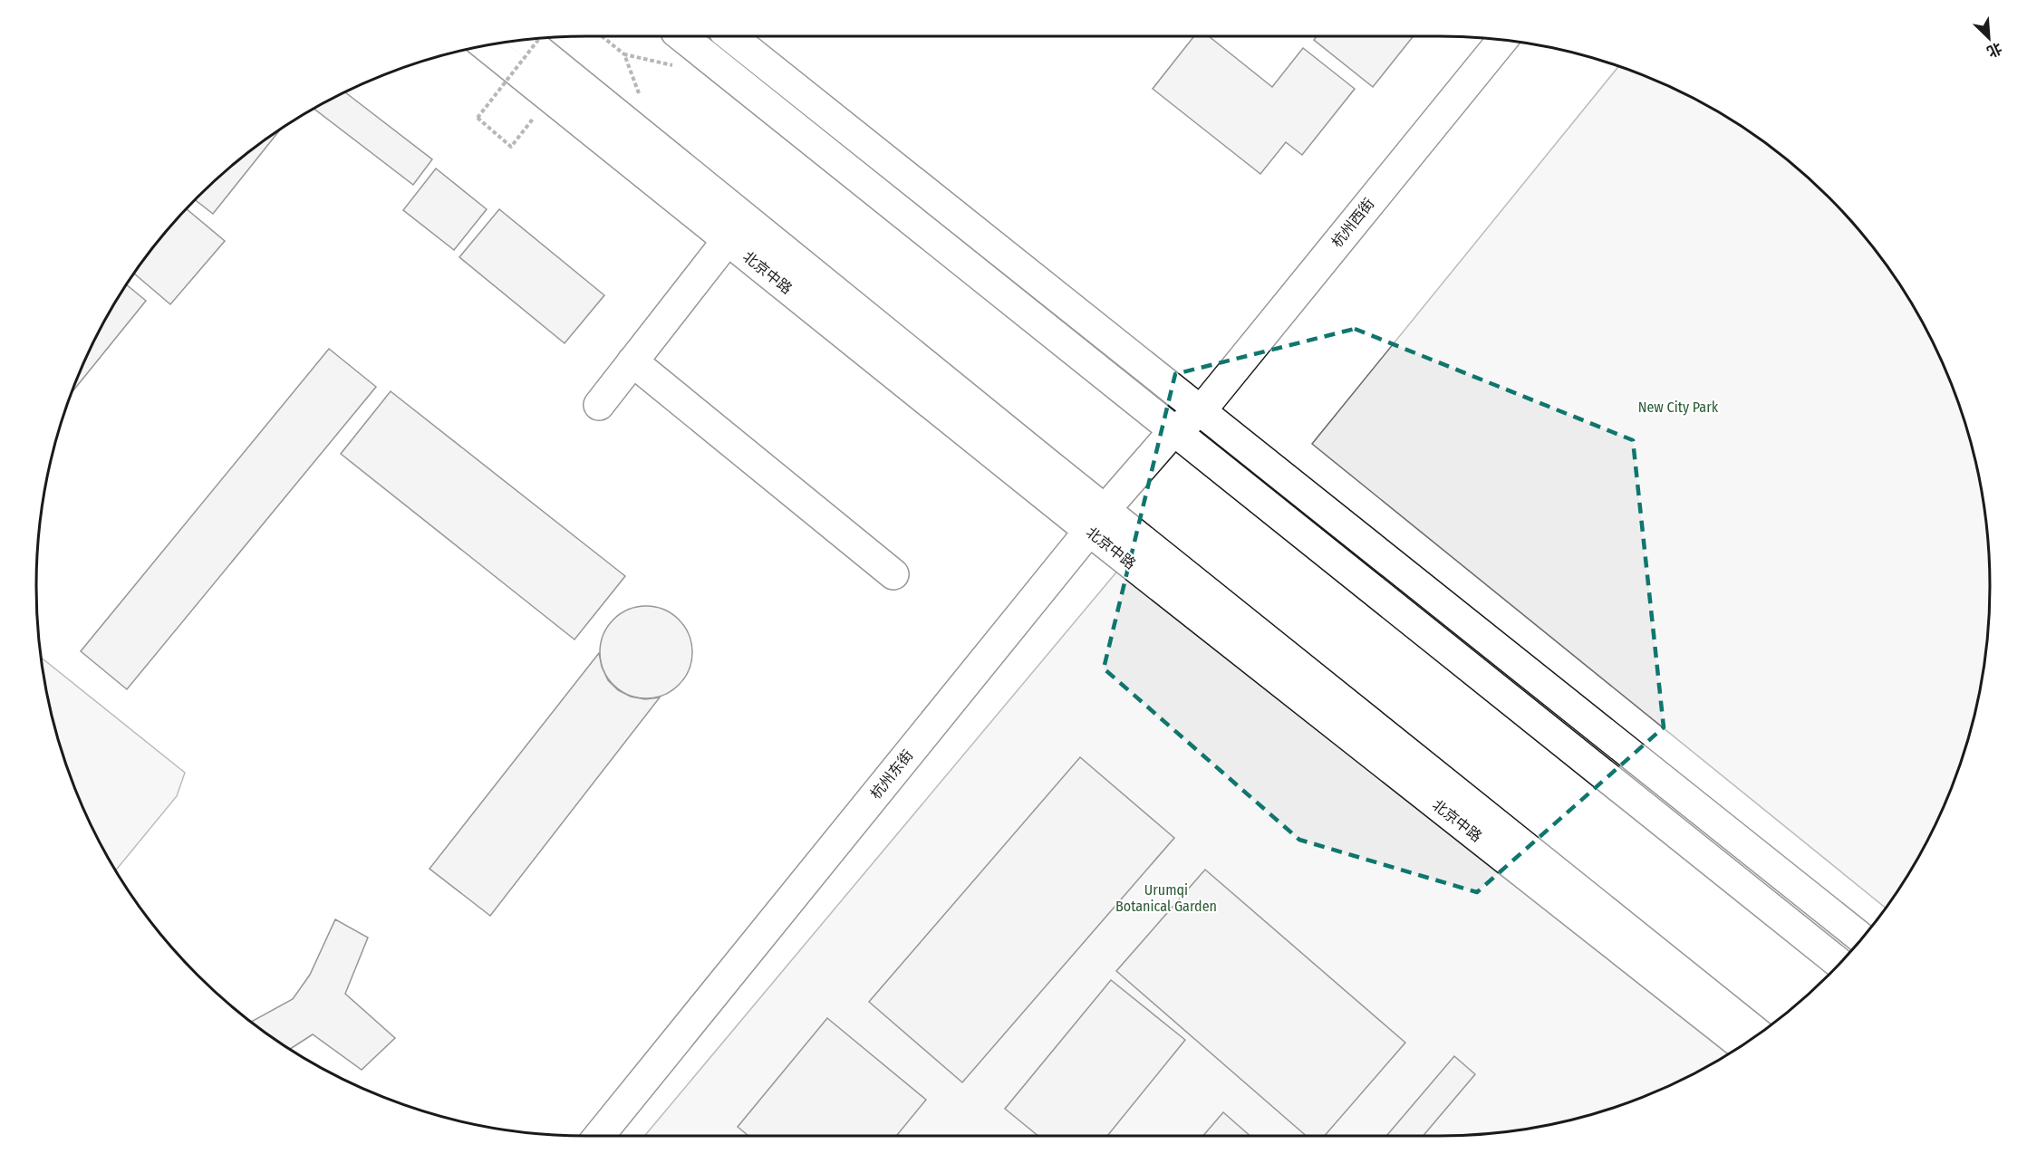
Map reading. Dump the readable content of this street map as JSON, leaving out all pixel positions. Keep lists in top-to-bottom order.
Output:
{
  "streets": {
    "main road": ["杭州西街", "北京中路", "杭州东街"]
  },
  "crossings": [
    ["杭州西街", "杭州东街"],
    ["北京中路", "杭州东街"]
  ],
  "parks": ["New City Park", "Urumqi Botanical Garden"],
  "north": "bottom right"
}
